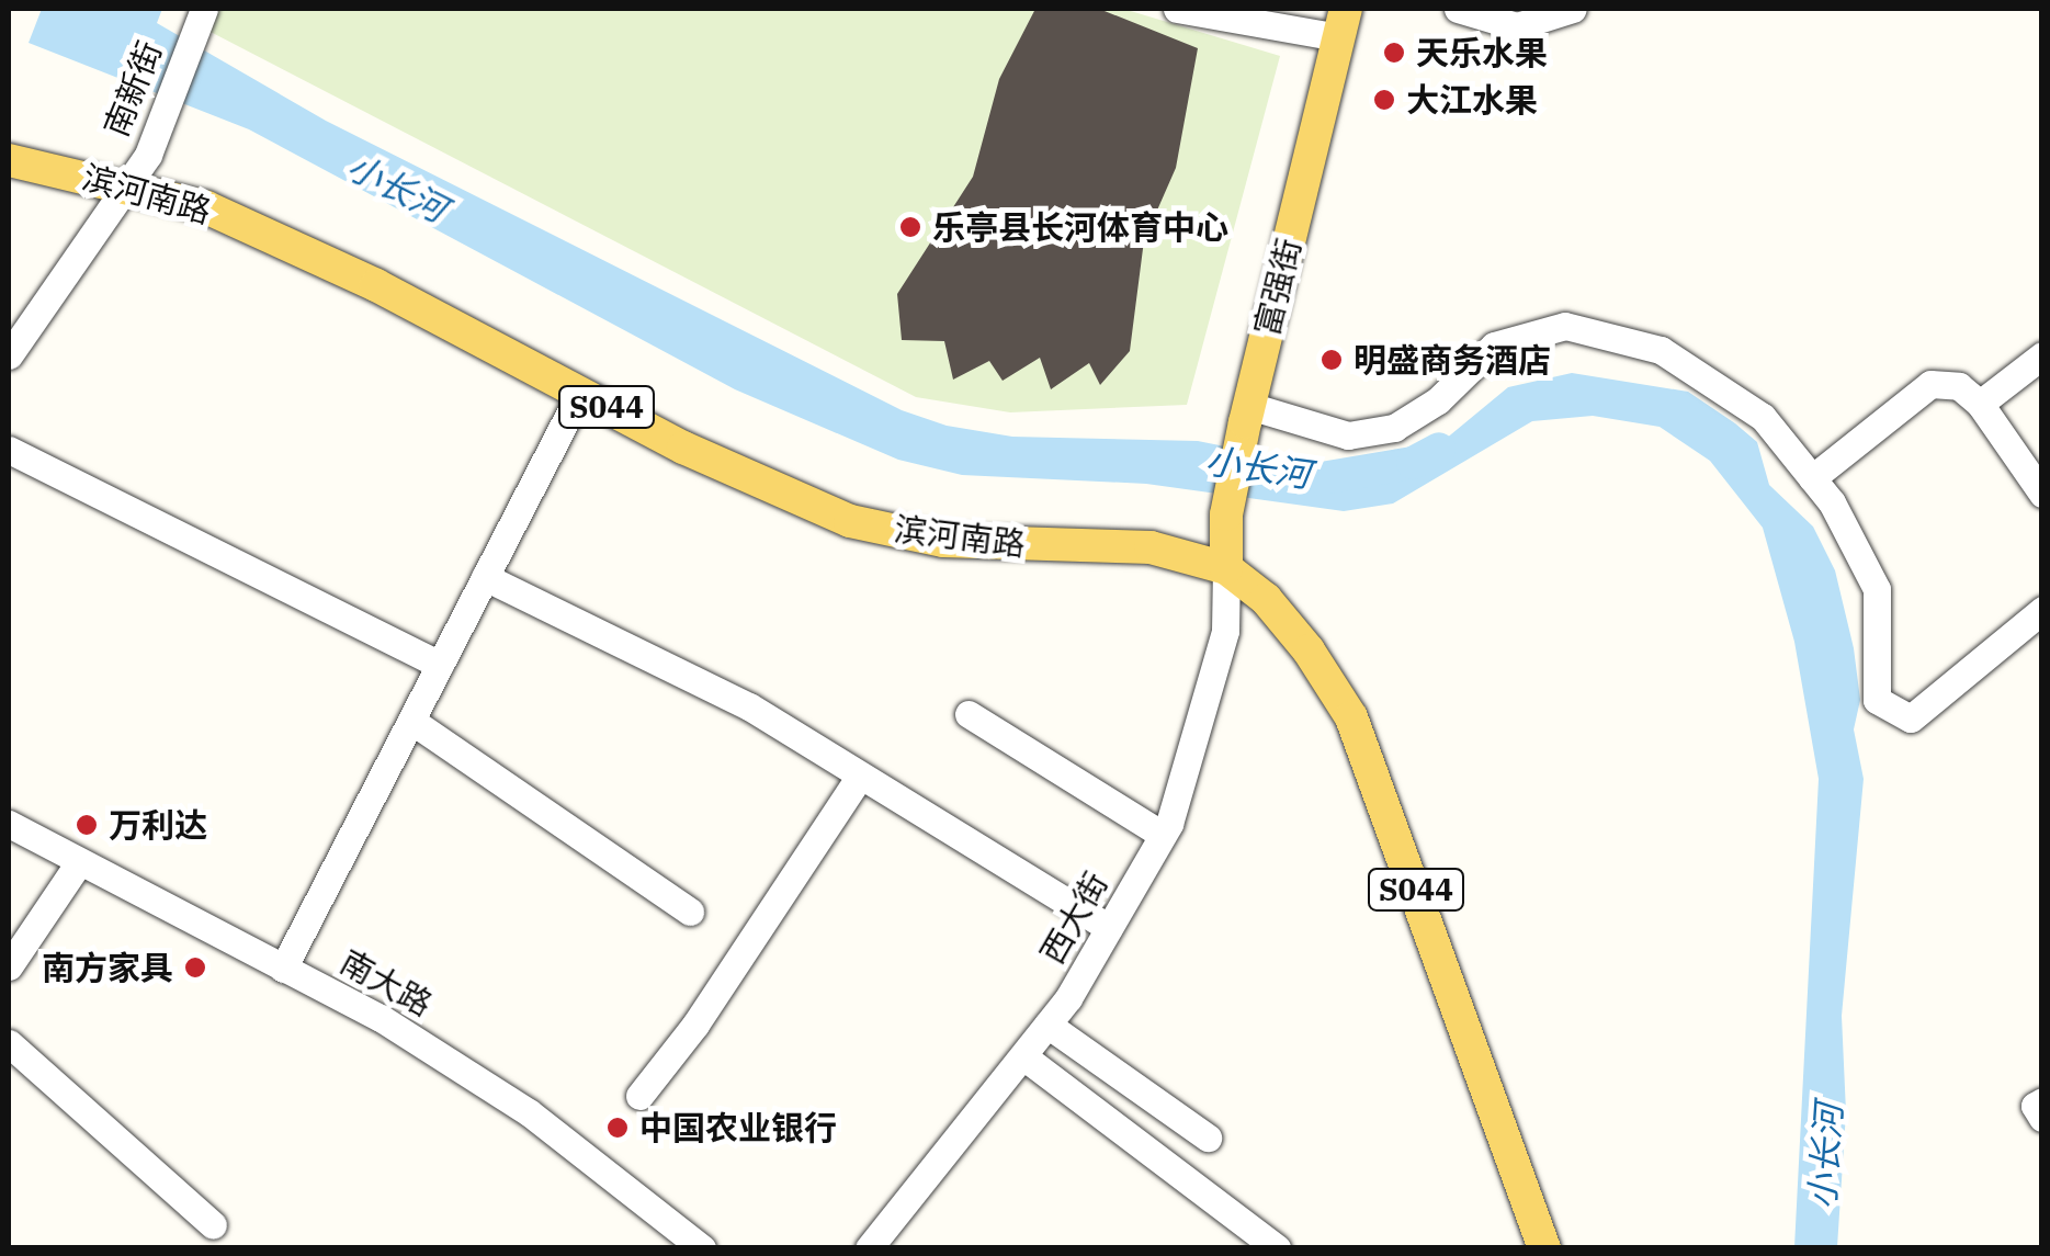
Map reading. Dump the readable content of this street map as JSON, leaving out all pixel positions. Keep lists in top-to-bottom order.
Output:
{
  "streets": {
    "main road": ["滨河南路", "富强街", "S044"],
    "street": ["南新街", "西大街", "南大路"]
  },
  "crossings": [
    ["南新街", "滨河南路"],
    ["滨河南路", "富强街"],
    ["滨河南路", "西大街"],
    ["富强街", "西大街"]
  ],
  "water": ["小长河"],
  "places": [
    "天乐水果",
    "大江水果",
    "乐亭县长河体育中心",
    "明盛商务酒店",
    "万利达",
    "南方家具",
    "中国农业银行"
  ]
}
